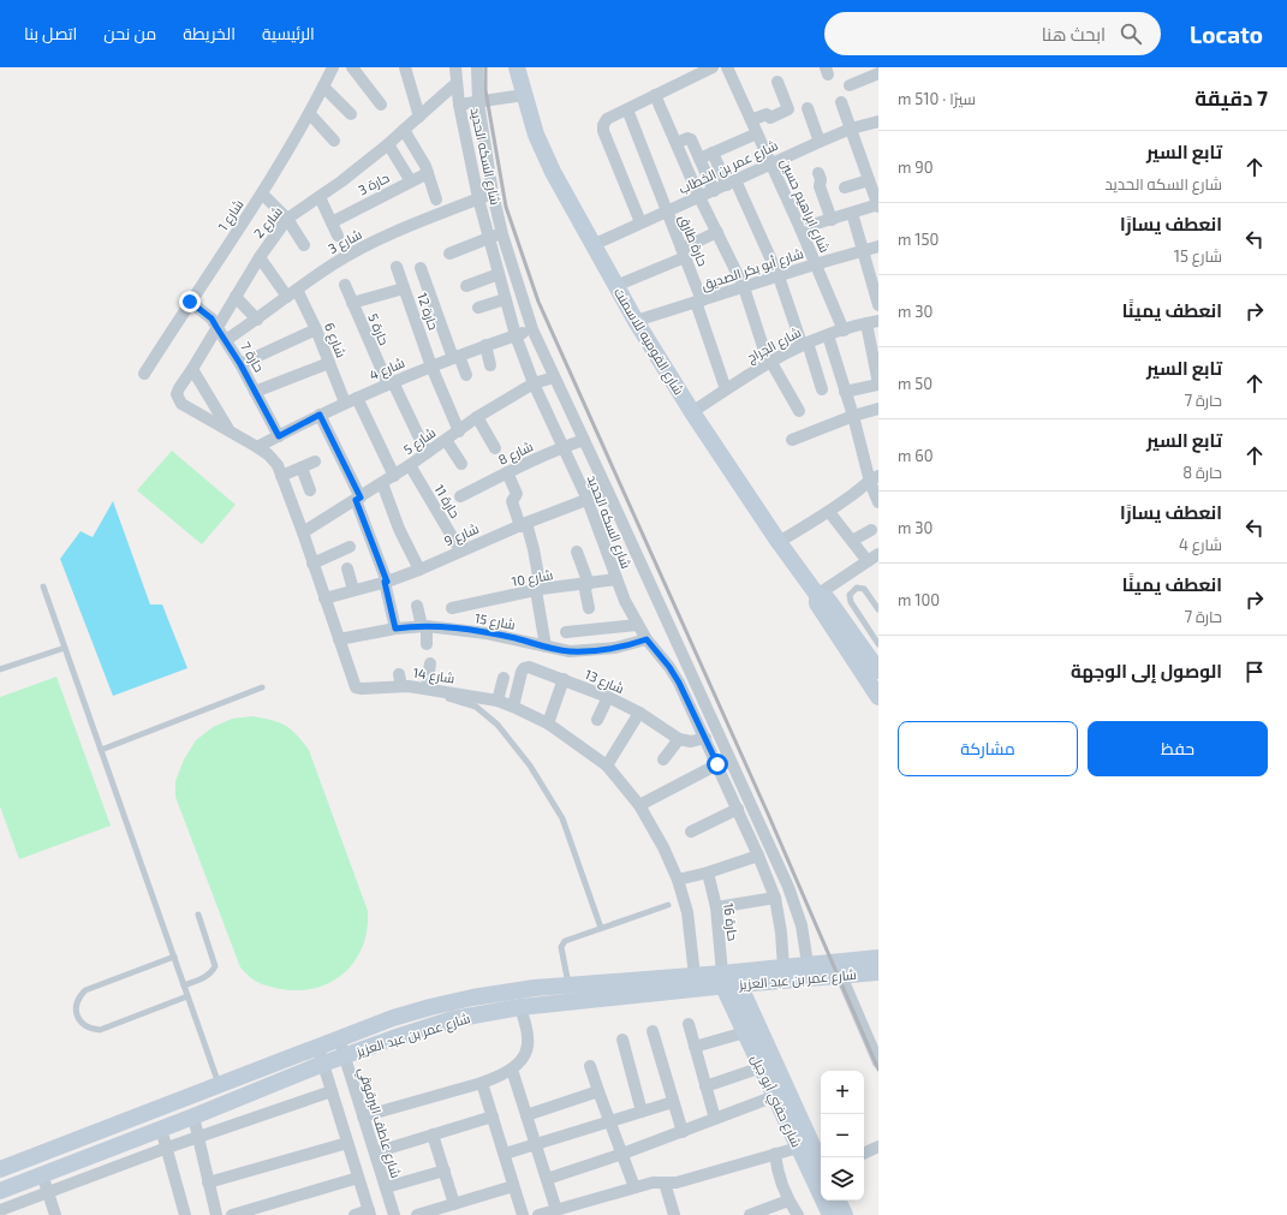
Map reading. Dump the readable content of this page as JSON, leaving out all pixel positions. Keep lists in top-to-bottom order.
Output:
{
  "streets": {
    "main road": ["شارع القوميه للاسمنت", "شارع عمر بن عبد العزيز", "شارع حفني أبو جبل"],
    "street": [
      "شارع السكه الحديد",
      "شارع عمر بن الخطاب",
      "حارة 3",
      "شارع ابراهيم حسين",
      "شارع 1",
      "شارع 2",
      "حارة طارق",
      "شارع 3",
      "شارع أبو بكر الصديق",
      "حارة 12",
      "حارة 5",
      "شارع 6",
      "شارع الجراج",
      "حارة 7",
      "شارع 4",
      "شارع 5",
      "شارع 8",
      "حارة 11",
      "شارع 9",
      "شارع 10",
      "شارع 15",
      "شارع 14",
      "شارع 13",
      "حارة 16",
      "شارع عاطف البرقوقي"
    ]
  },
  "crossings": [
    ["شارع السكه الحديد", "شارع 2"],
    ["شارع السكه الحديد", "شارع 3"],
    ["شارع السكه الحديد", "شارع 4"],
    ["شارع السكه الحديد", "شارع 5"],
    ["شارع السكه الحديد", "شارع 8"],
    ["شارع السكه الحديد", "شارع 9"],
    ["شارع السكه الحديد", "شارع 10"],
    ["شارع السكه الحديد", "شارع 15"],
    ["شارع السكه الحديد", "شارع عمر بن عبد العزيز"],
    ["شارع عمر بن الخطاب", "شارع ابراهيم حسين"],
    ["شارع عمر بن الخطاب", "حارة طارق"],
    ["شارع عمر بن الخطاب", "شارع القوميه للاسمنت"],
    ["شارع ابراهيم حسين", "شارع أبو بكر الصديق"],
    ["شارع ابراهيم حسين", "شارع الجراج"],
    ["شارع 1", "حارة 7"],
    ["شارع 2", "شارع 6"],
    ["شارع 2", "حارة 7"],
    ["شارع 2", "شارع 14"],
    ["حارة طارق", "شارع أبو بكر الصديق"],
    ["حارة طارق", "شارع الجراج"],
    ["شارع 3", "شارع 6"],
    ["شارع 3", "حارة 7"],
    ["شارع أبو بكر الصديق", "شارع القوميه للاسمنت"],
    ["حارة 12", "شارع 4"],
    ["حارة 12", "شارع 5"],
    ["حارة 5", "شارع 4"],
    ["شارع 6", "شارع 4"],
    ["شارع القوميه للاسمنت", "شارع الجراج"],
    ["حارة 7", "شارع 4"],
    ["شارع 4", "شارع 14"],
    ["شارع 5", "حارة 11"],
    ["شارع 5", "شارع 14"],
    ["حارة 11", "شارع 9"],
    ["شارع 9", "شارع 14"],
    ["شارع 15", "شارع 14"],
    ["شارع 14", "شارع 13"],
    ["شارع 14", "شارع عمر بن عبد العزيز"],
    ["حارة 16", "شارع عمر بن عبد العزيز"],
    ["حارة 16", "شارع حفني أبو جبل"],
    ["شارع عمر بن عبد العزيز", "شارع حفني أبو جبل"],
    ["شارع عمر بن عبد العزيز", "شارع عاطف البرقوقي"]
  ],
  "page": {
    "header": "Locato",
    "search": "ابحث هنا",
    "nav": [
      "الرئيسية",
      "الخريطة",
      "من نحن",
      "اتصل بنا"
    ],
    "heading": ["7 دقيقة", "سيرًا · 510 m"],
    "list": [
      ["تابع السير", "شارع السكه الحديد", "90 m"],
      ["انعطف يسارًا", "شارع 15", "150 m"],
      ["انعطف يمينًا", "30 m"],
      ["تابع السير", "حارة 7", "50 m"],
      ["تابع السير", "حارة 8", "60 m"],
      ["انعطف يسارًا", "شارع 4", "30 m"],
      ["انعطف يمينًا", "حارة 7", "100 m"],
      "الوصول إلى الوجهة"
    ],
    "buttons": ["حفظ", "مشاركة"],
    "map_buttons": ["+", "−"]
  }
}
